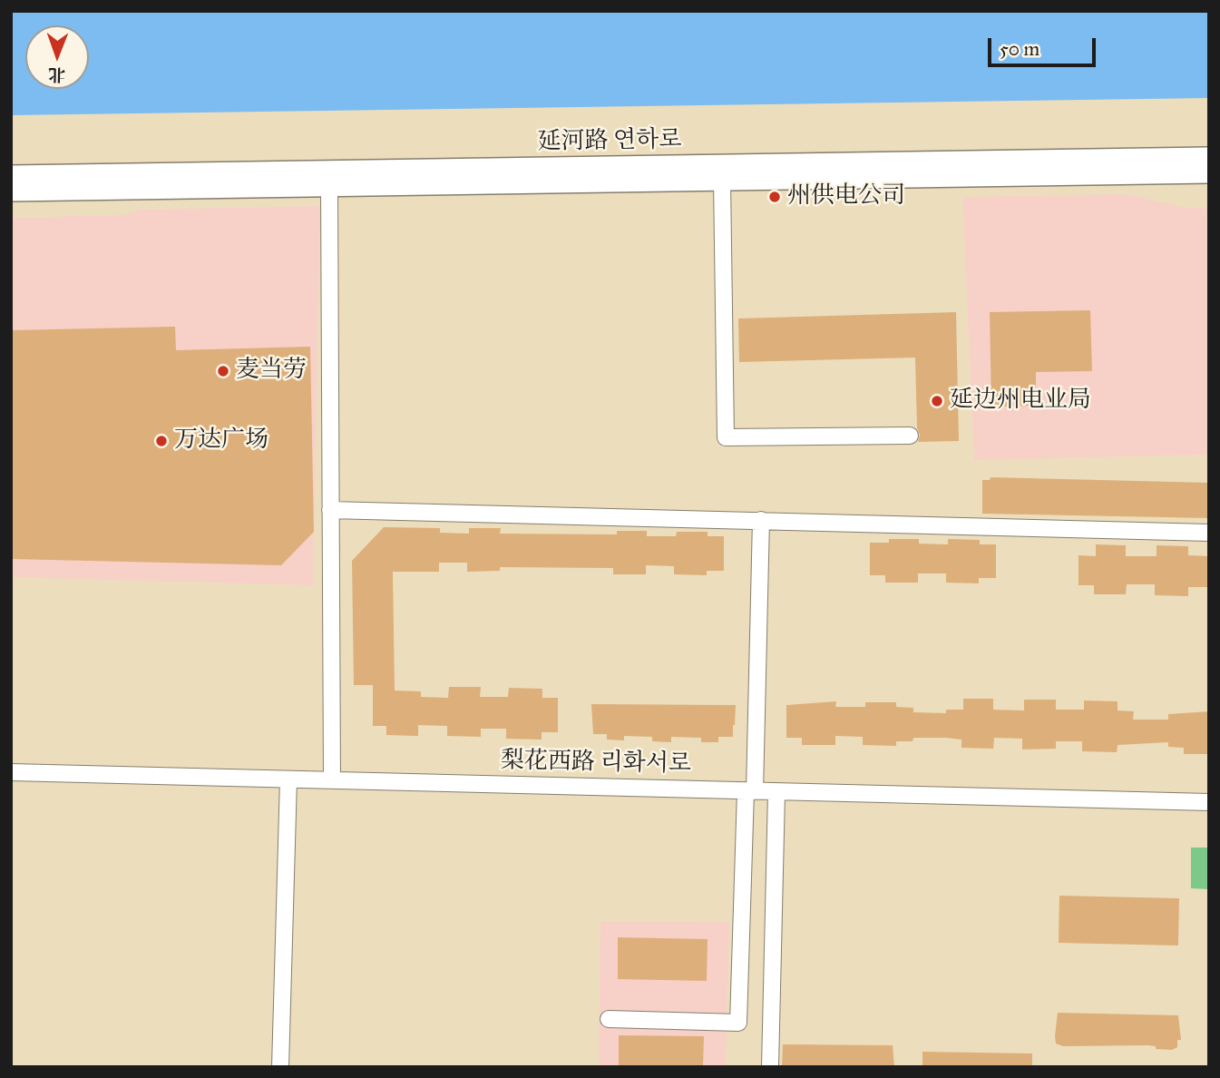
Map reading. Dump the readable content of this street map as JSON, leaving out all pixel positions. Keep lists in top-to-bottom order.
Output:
{
  "streets": {
    "main road": ["延河路 연하로"],
    "street": ["梨花西路 리화서로"]
  },
  "places": [
    "州供电公司",
    "麦当劳",
    "延边州电业局",
    "万达广场"
  ],
  "scale_bar": "50 m",
  "north": "bottom"
}
